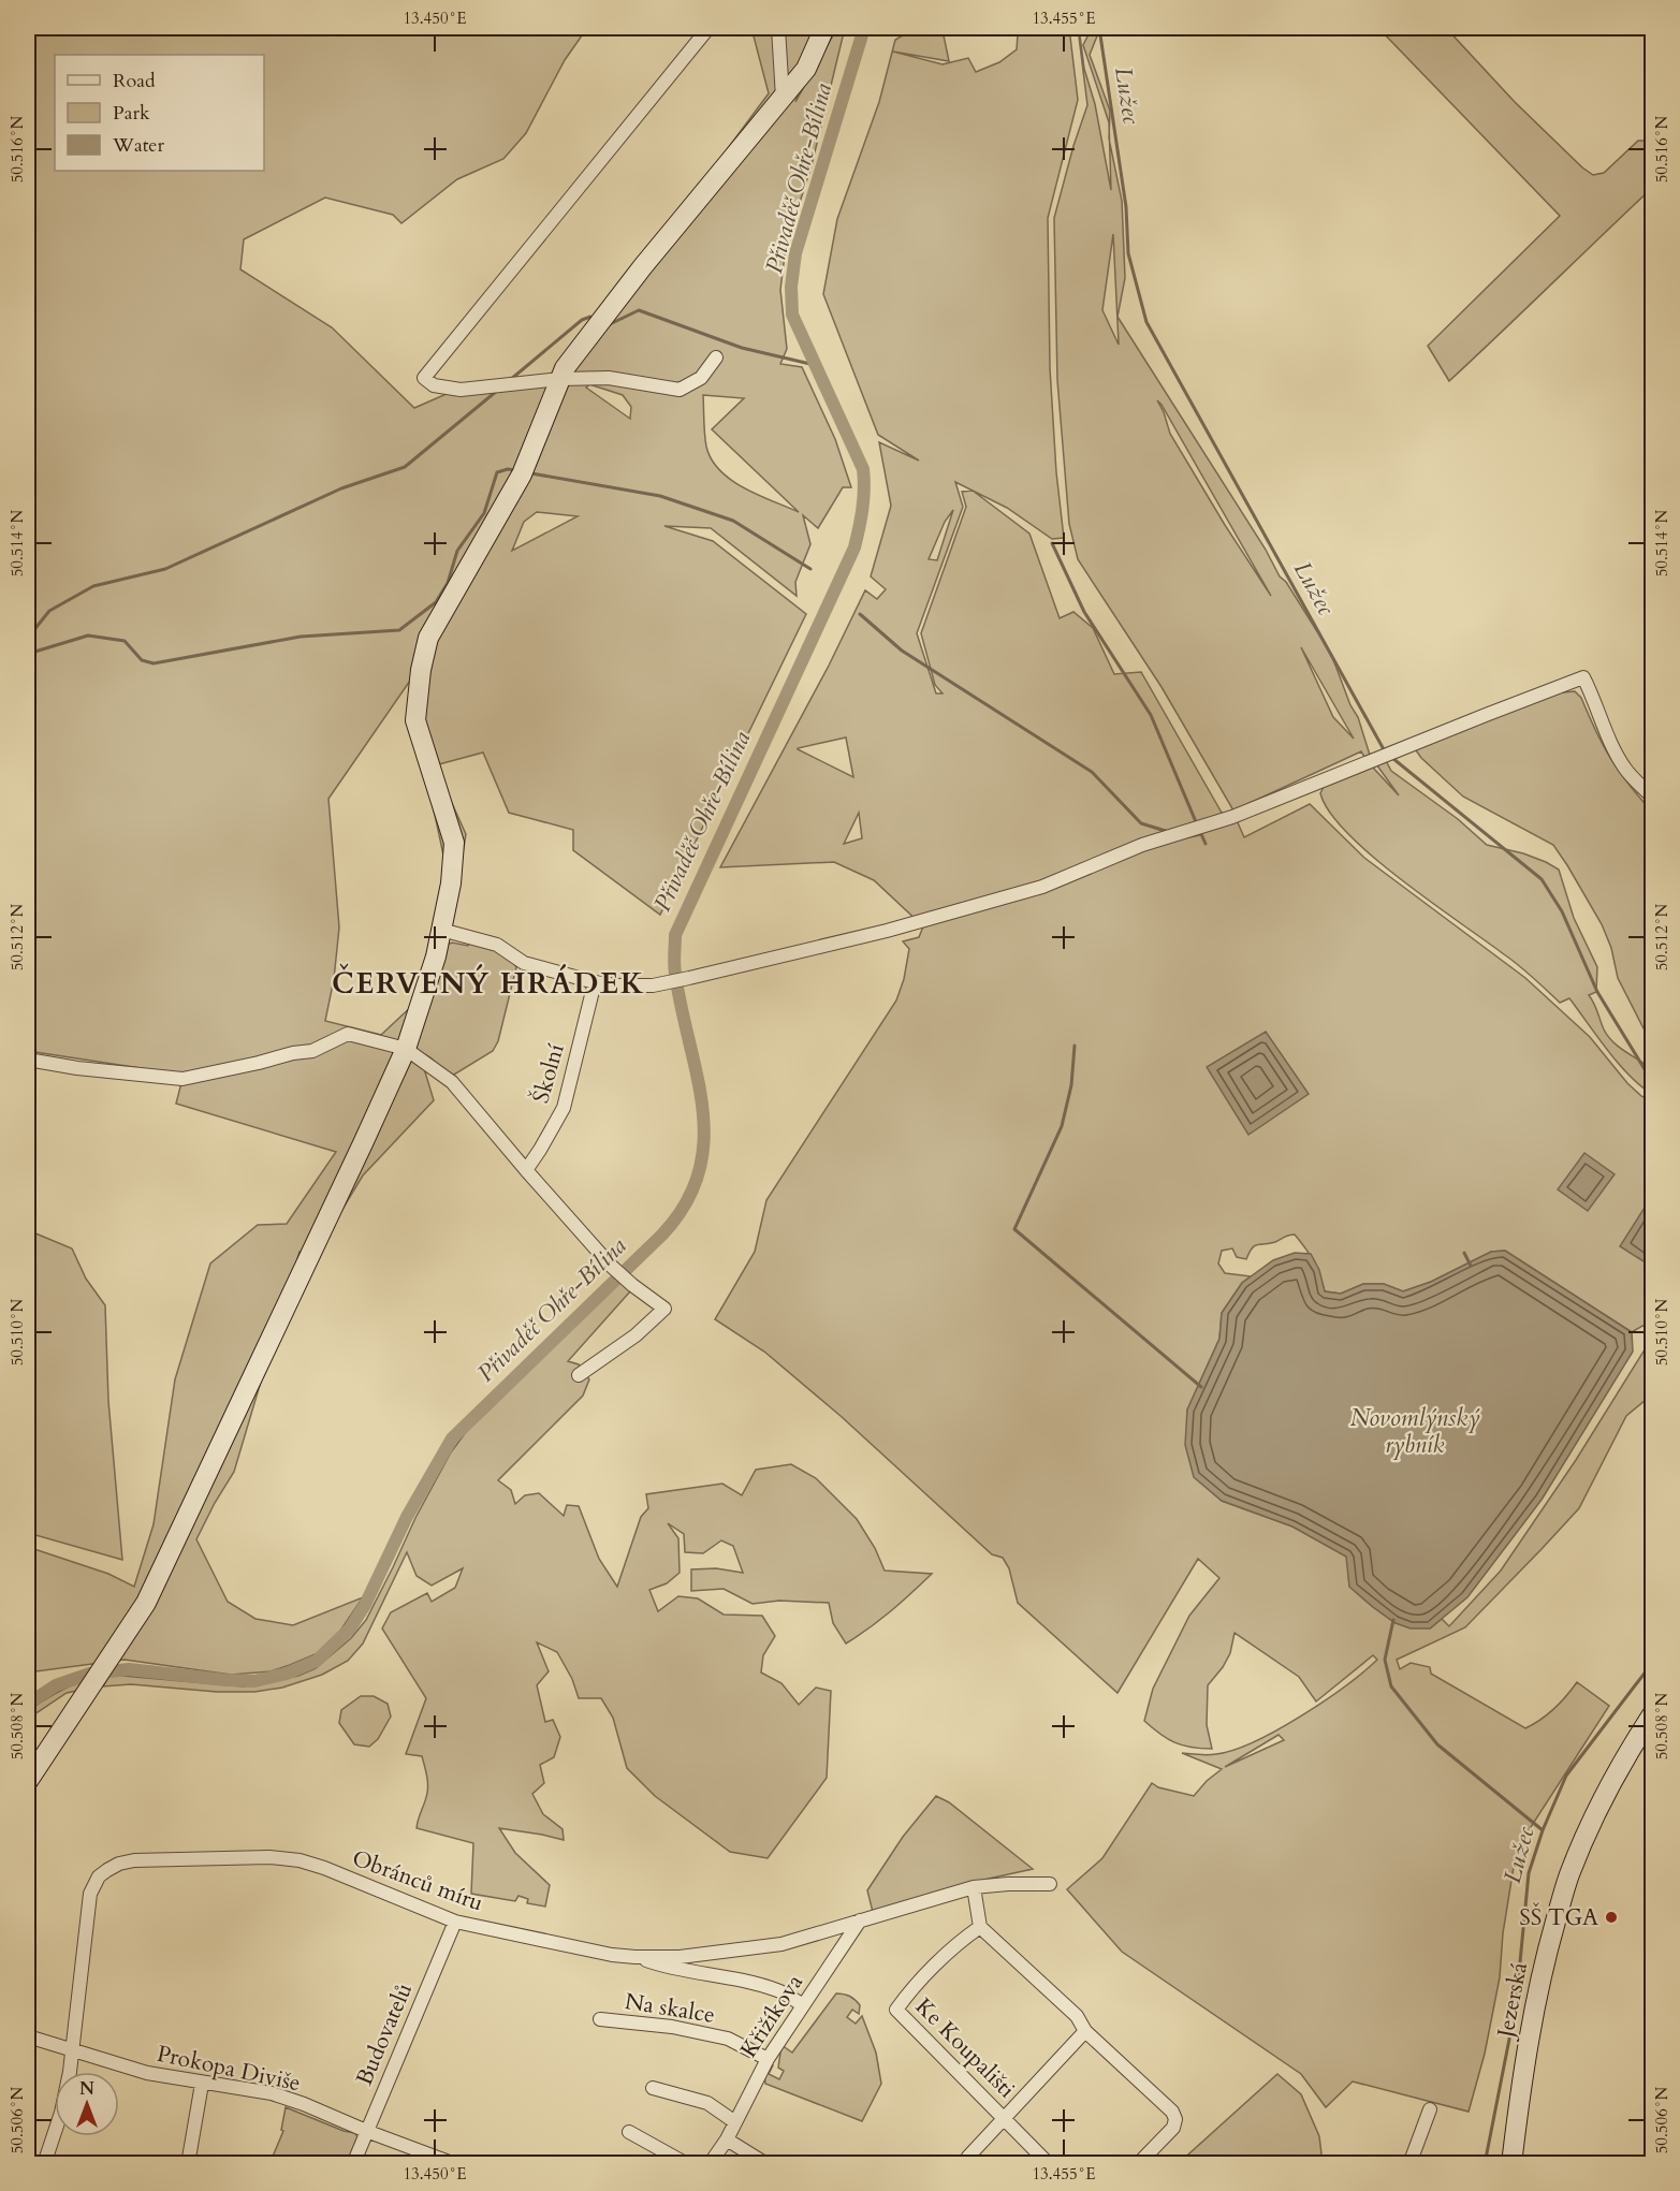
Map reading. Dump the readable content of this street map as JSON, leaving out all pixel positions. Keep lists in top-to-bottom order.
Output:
{
  "streets": {
    "street": [
      "Školní",
      "Obránců míru",
      "Jezerská",
      "Na skalce",
      "Křižíkova",
      "Budovatelů",
      "Ke Koupališti",
      "Prokopa Diviše"
    ]
  },
  "crossings": [
    ["Obránců míru", "Křižíkova"],
    ["Obránců míru", "Budovatelů"],
    ["Obránců míru", "Prokopa Diviše"],
    ["Na skalce", "Křižíkova"],
    ["Budovatelů", "Prokopa Diviše"]
  ],
  "districts": ["ČERVENÝ HRÁDEK"],
  "water": ["Lužec", "Přivaděč Ohře-Bílina", "Novomlýnský rybník"],
  "places": ["SŠ TGA"],
  "legend": ["Road", "Park", "Water"],
  "north": "top",
  "coordinates": [
    "13.450°E",
    "13.455°E",
    "50.516°N",
    "50.514°N",
    "50.512°N",
    "50.510°N",
    "50.508°N",
    "50.506°N"
  ]
}
